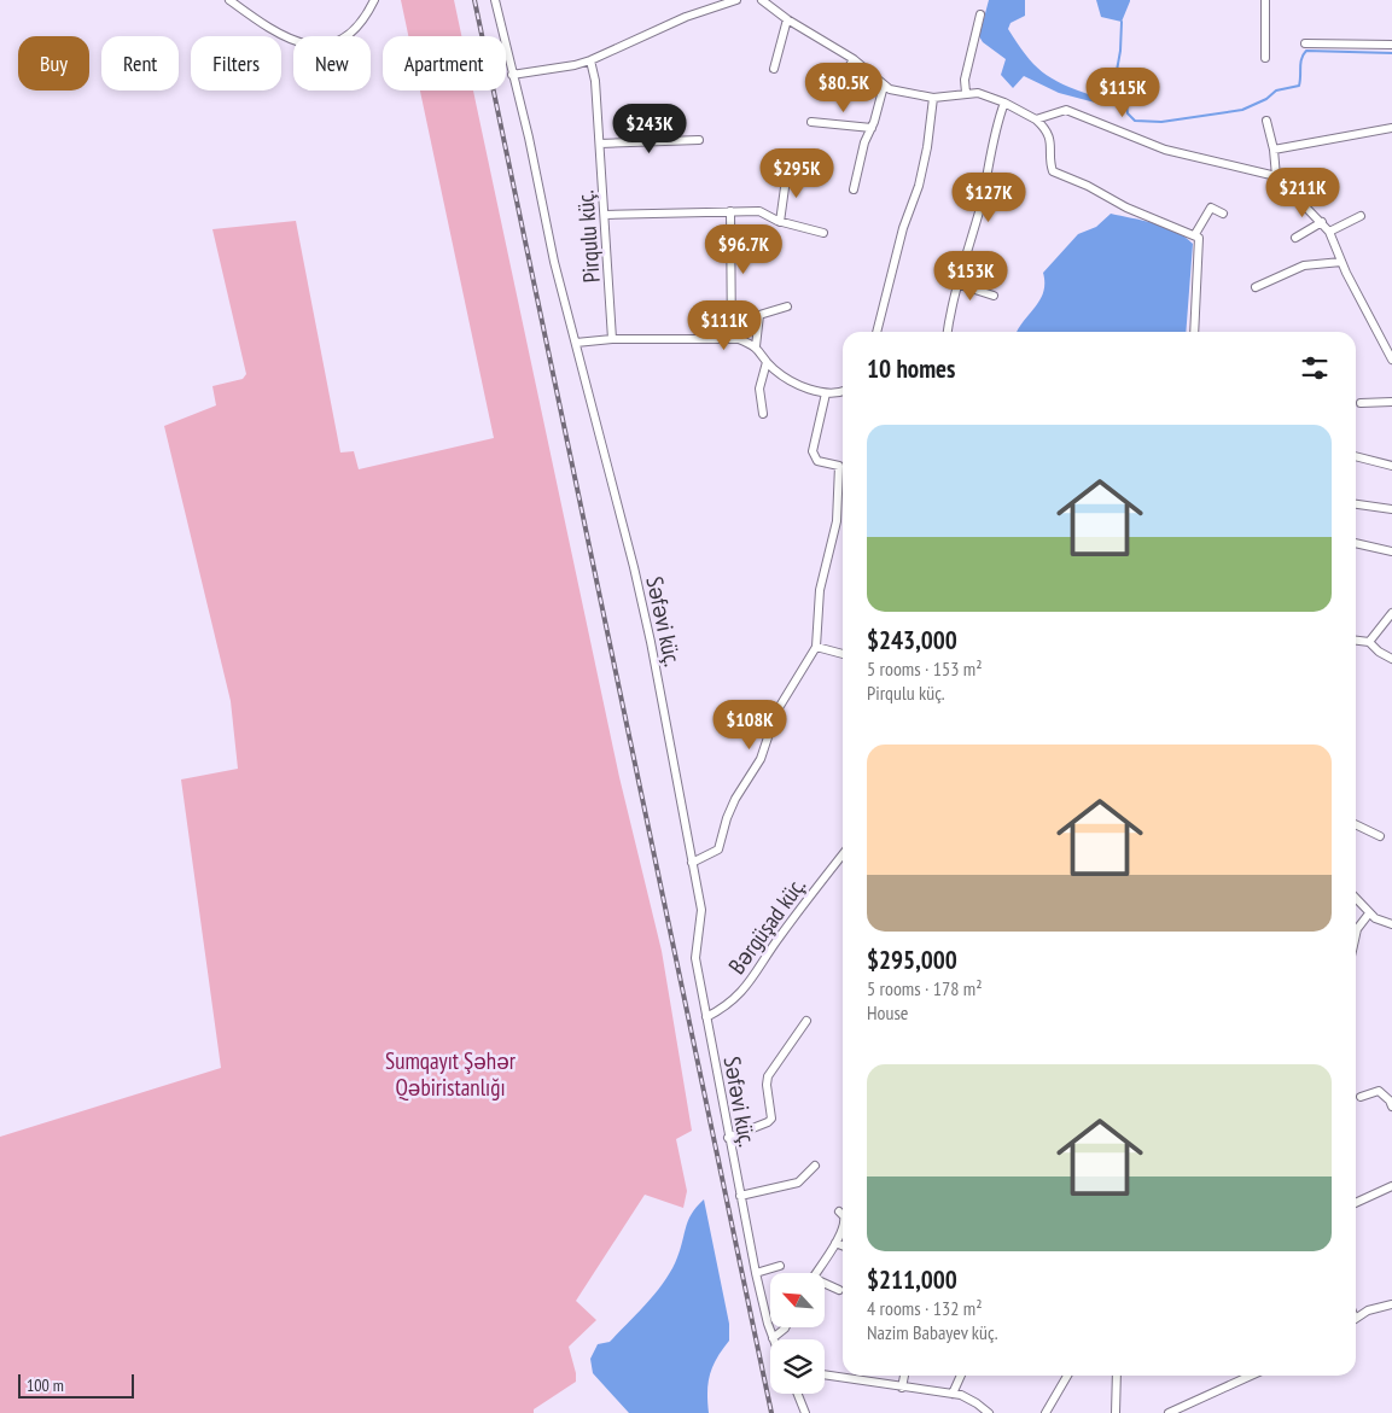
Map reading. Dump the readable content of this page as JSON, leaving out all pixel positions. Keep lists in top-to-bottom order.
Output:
{
  "streets": {
    "street": ["Pirqulu küç.", "Səfəvi küç.", "Bərgüşad küç."]
  },
  "crossings": [
    ["Səfəvi küç.", "Bərgüşad küç."]
  ],
  "parks": ["Sumqayıt Şəhər Qəbiristanlığı"],
  "scale_bar": "100 m",
  "north": "top left",
  "page": {
    "chip": [
      "Buy",
      "Rent",
      "Filters",
      "New",
      "Apartment"
    ],
    "price": [
      "$80.5K",
      "$115K",
      "$243K",
      "$295K",
      "$211K",
      "$127K",
      "$96.7K",
      "$153K",
      "$111K",
      "$108K"
    ],
    "heading": "10 homes",
    "list": [
      {
        "name": "$243,000",
        "note": "5 rooms · 153 m² · Pirqulu küç."
      },
      {
        "name": "$295,000",
        "note": "5 rooms · 178 m² · House"
      },
      {
        "name": "$211,000",
        "note": "4 rooms · 132 m² · Nazim Babayev küç."
      }
    ],
    "scale": "100 m"
  }
}
